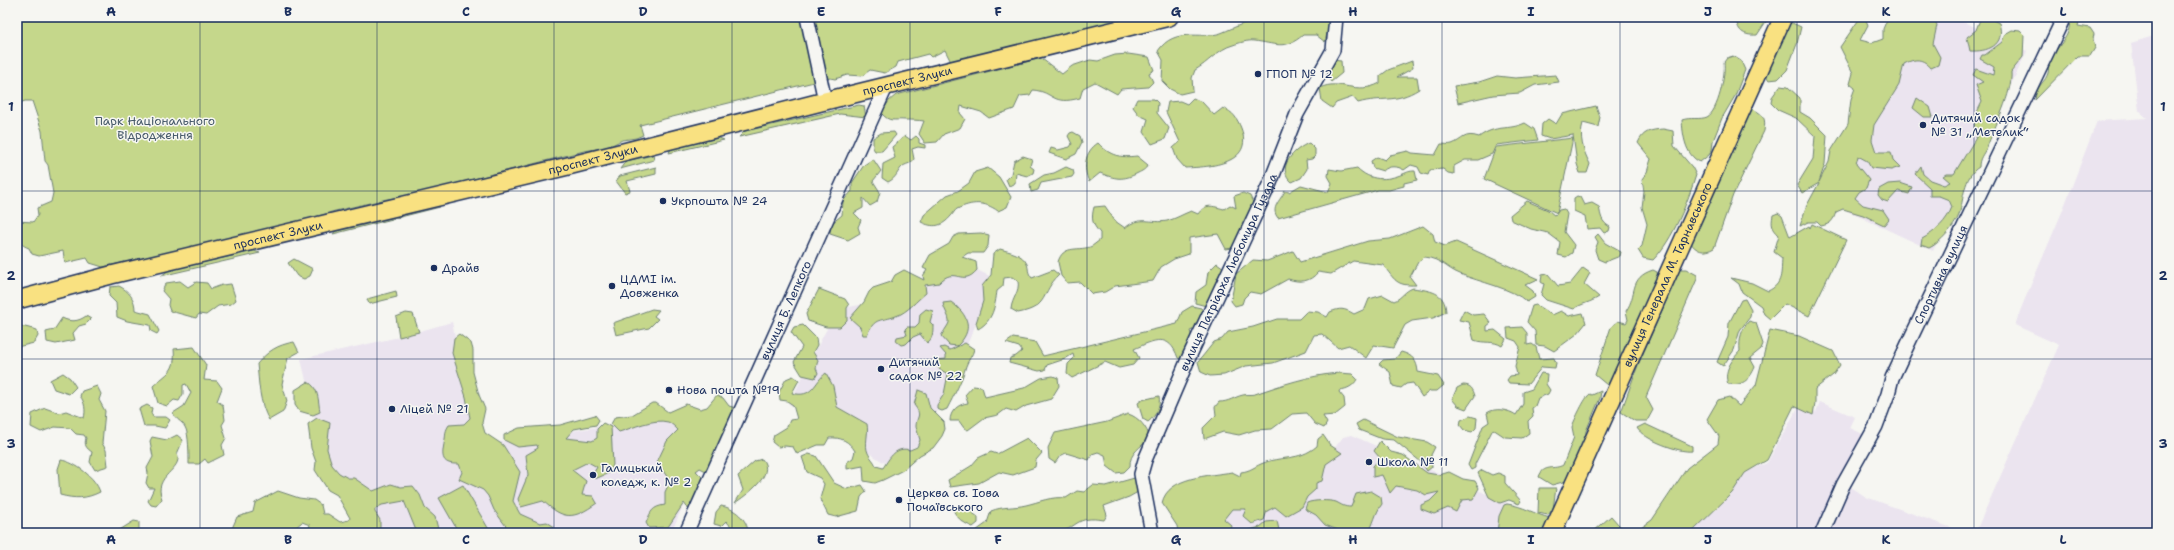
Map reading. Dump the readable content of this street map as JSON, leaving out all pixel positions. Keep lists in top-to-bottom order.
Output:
{
  "streets": {
    "main road": ["проспект Злуки", "вулиця Генерала М. Тарнавського"],
    "street": ["вулиця Патріарха Любомира Гузара", "Спортивна вулиця", "вулиця Б. Лепкого"]
  },
  "crossings": [
    ["проспект Злуки", "вулиця Б. Лепкого"]
  ],
  "parks": ["Парк Національного Відродження"],
  "places": [
    "ГПОП № 12",
    "Дитячий садок № 31 „Метелик“",
    "Укрпошта № 24",
    "Драйв",
    "ЦДМІ ім. Довженка",
    "Дитячий садок № 22",
    "Нова пошта №19",
    "Ліцей № 21",
    "Школа № 11",
    "Галицький коледж, к. № 2",
    "Церква св. Іова Почаївського"
  ],
  "grid": {
    "columns": [
      "A",
      "B",
      "C",
      "D",
      "E",
      "F",
      "G",
      "H",
      "I",
      "J",
      "K",
      "L"
    ],
    "rows": ["1", "2", "3"]
  }
}
